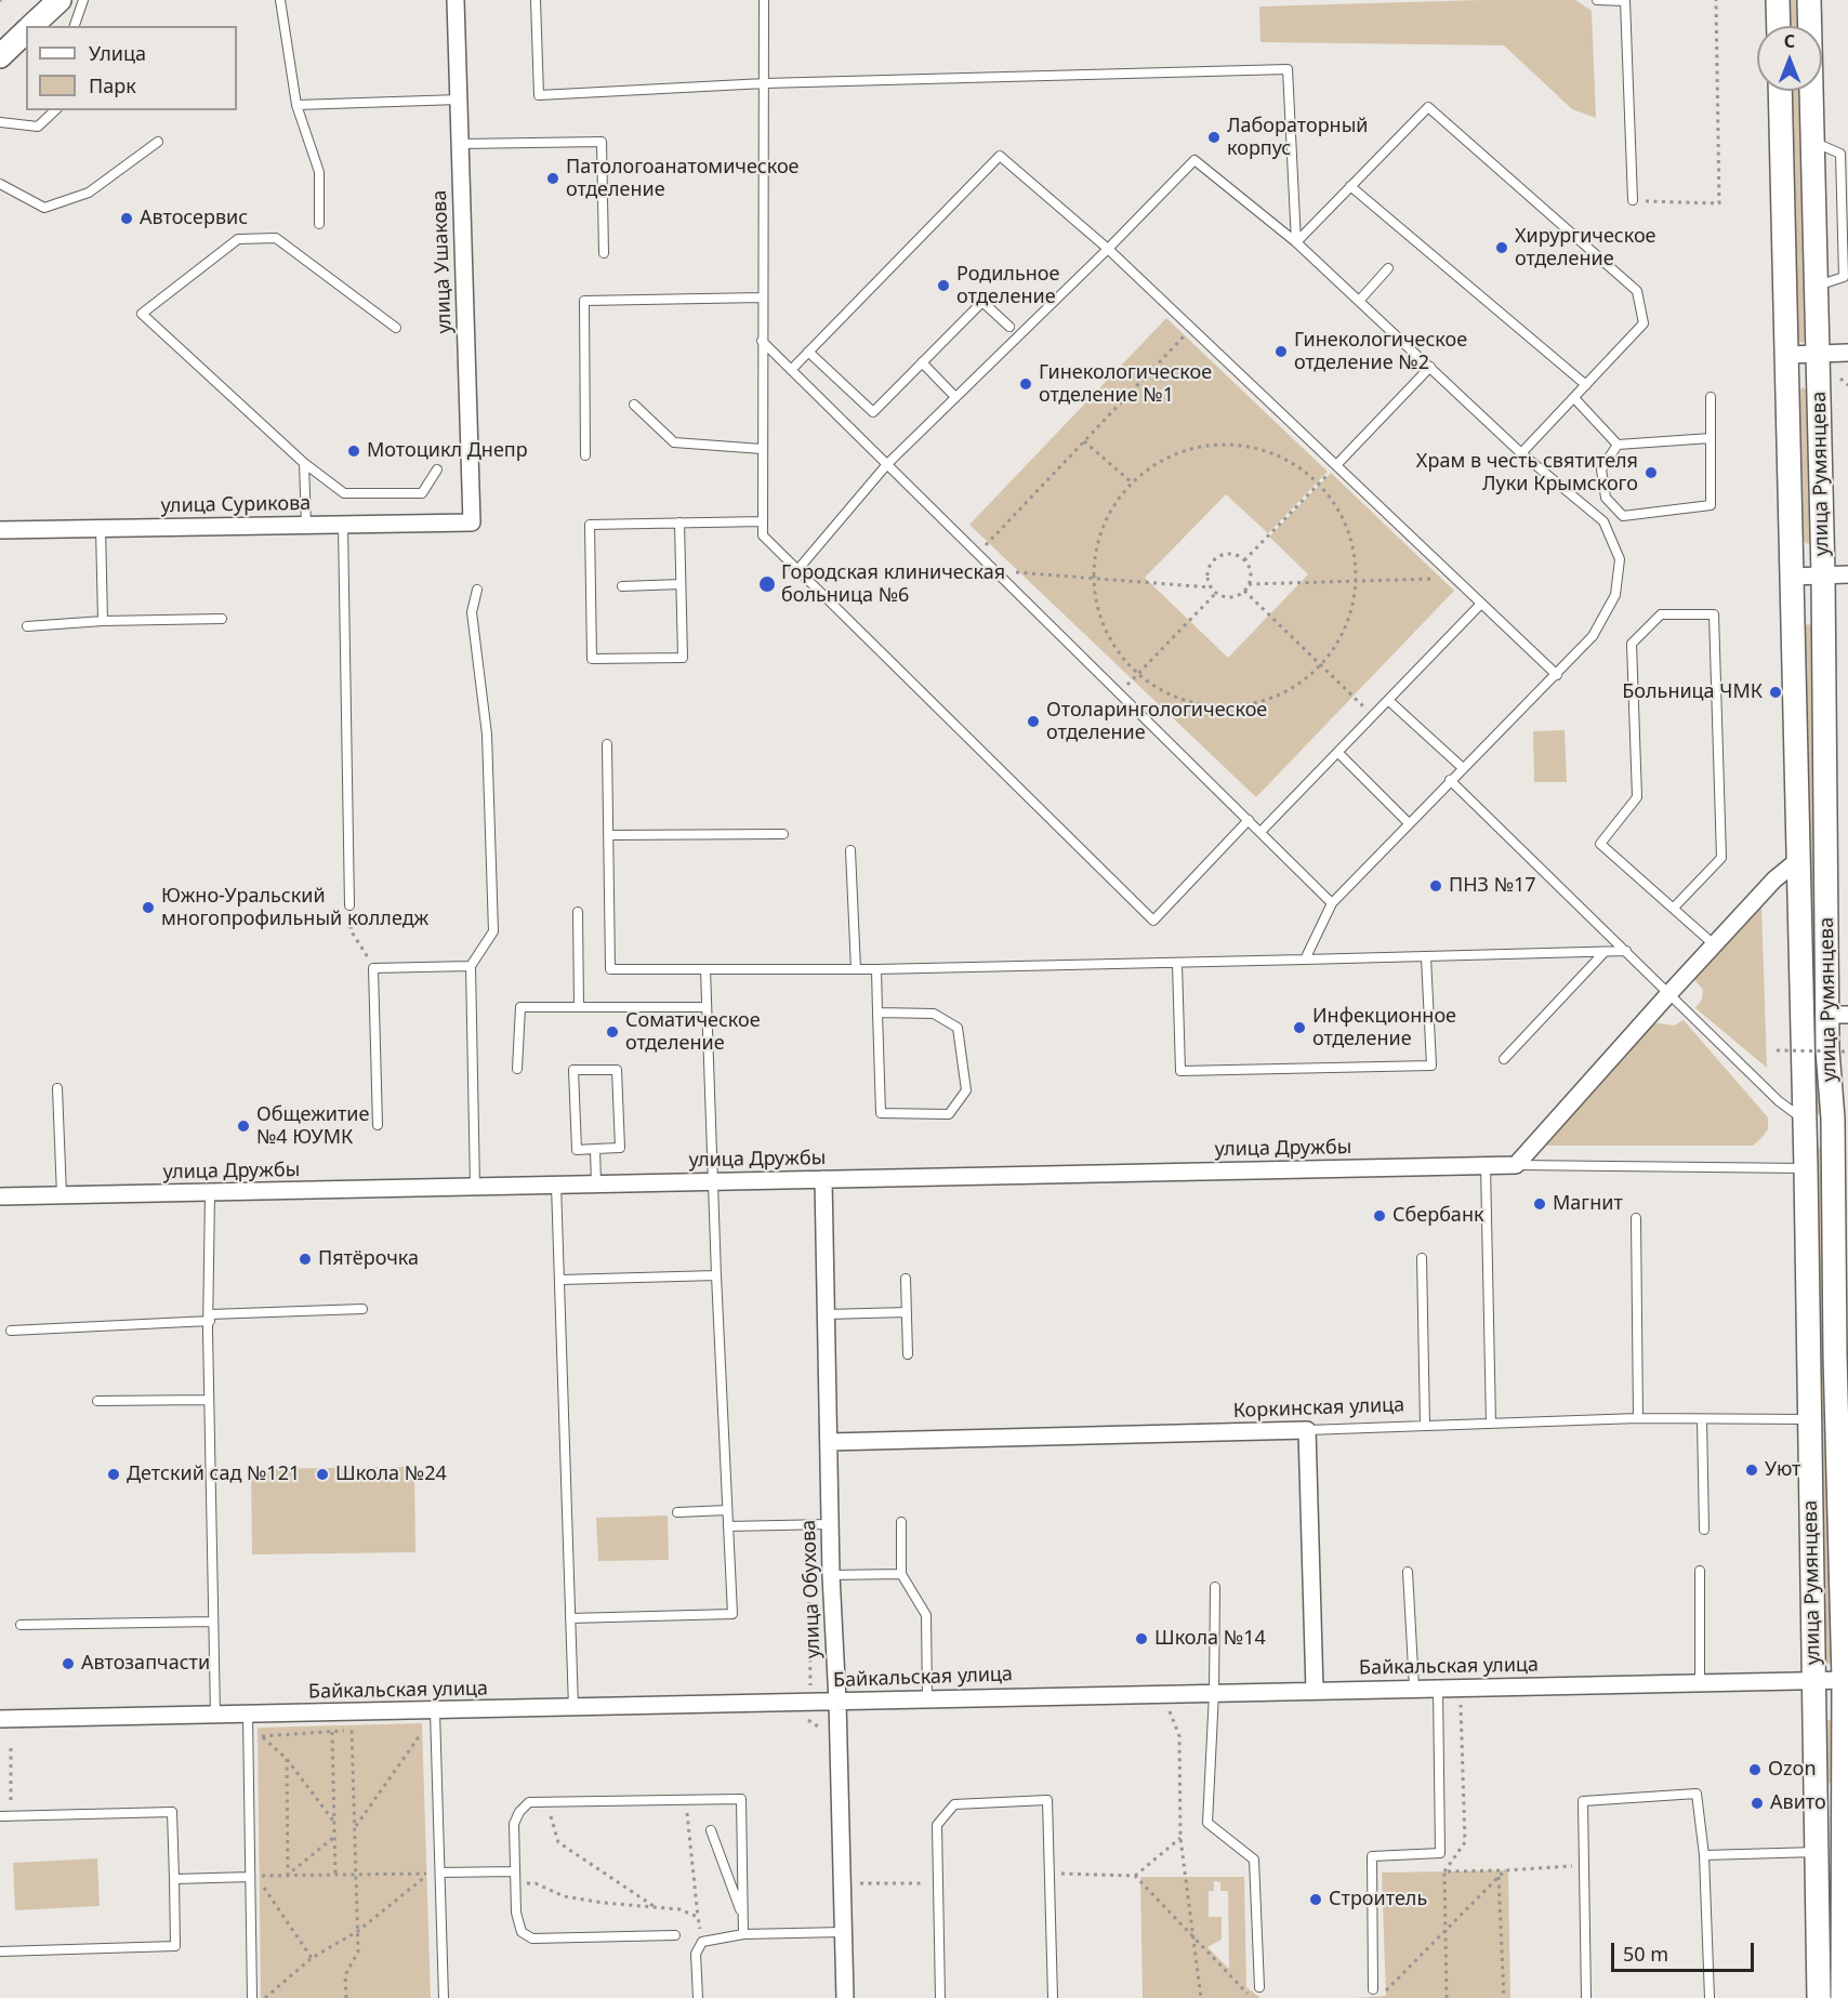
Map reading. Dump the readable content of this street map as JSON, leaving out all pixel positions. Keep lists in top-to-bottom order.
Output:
{
  "streets": {
    "main road": ["улица Румянцева"],
    "street": [
      "улица Ушакова",
      "улица Сурикова",
      "улица Дружбы",
      "Коркинская улица",
      "улица Обухова",
      "Байкальская улица"
    ]
  },
  "crossings": [
    ["улица Ушакова", "улица Сурикова"],
    ["улица Румянцева", "улица Дружбы"],
    ["улица Румянцева", "Коркинская улица"],
    ["улица Румянцева", "Байкальская улица"],
    ["улица Дружбы", "улица Обухова"],
    ["Коркинская улица", "улица Обухова"],
    ["улица Обухова", "Байкальская улица"]
  ],
  "places": [
    "Лабораторный корпус",
    "Патологоанатомическое отделение",
    "Автосервис",
    "Хирургическое отделение",
    "Родильное отделение",
    "Гинекологическое отделение №2",
    "Гинекологическое отделение №1",
    "Мотоцикл Днепр",
    "Храм в честь святителя Луки Крымского",
    "Городская клиническая больница №6",
    "Больница ЧМК",
    "Отоларингологическое отделение",
    "ПНЗ №17",
    "Южно-Уральский многопрофильный колледж",
    "Инфекционное отделение",
    "Соматическое отделение",
    "Общежитие №4 ЮУМК",
    "Магнит",
    "Сбербанк",
    "Пятёрочка",
    "Уют",
    "Детский сад №121",
    "Школа №24",
    "Школа №14",
    "Автозапчасти",
    "Ozon",
    "Авито",
    "Строитель"
  ],
  "legend": ["Улица", "Парк"],
  "scale_bar": "50 m",
  "north": "top"
}
